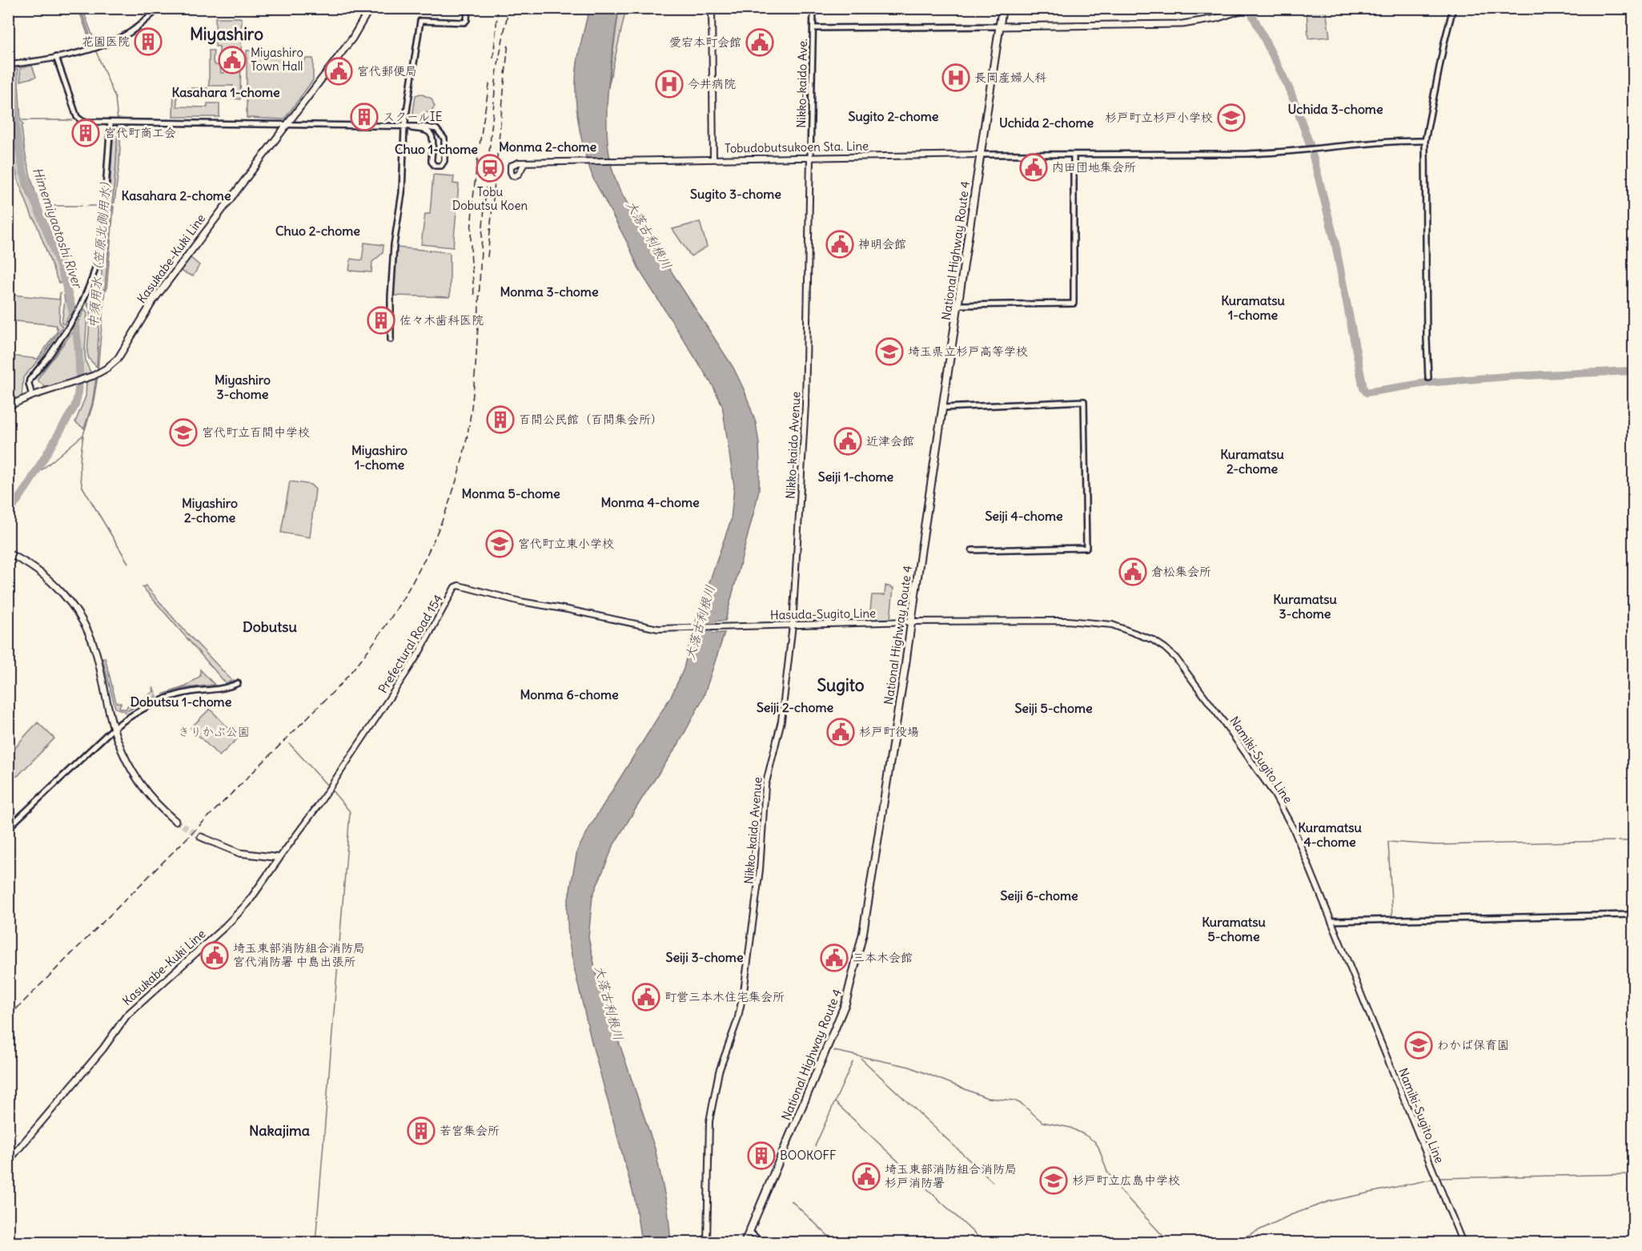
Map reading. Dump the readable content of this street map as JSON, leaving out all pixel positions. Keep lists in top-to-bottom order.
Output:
{
  "streets": {
    "highway": ["National Highway Route 4"],
    "main road": [
      "Tobudobutsukoen Sta. Line",
      "Kasukabe-Kuki Line",
      "Nikko-kaido Avenue",
      "Hasuda-Sugito Line",
      "Prefectural Road 154",
      "Namiki-Sugito Line"
    ],
    "street": ["Nikko-kaido Ave."]
  },
  "crossings": [
    ["Nikko-kaido Ave.", "Tobudobutsukoen Sta. Line"],
    ["Nikko-kaido Ave.", "Nikko-kaido Avenue"],
    ["Tobudobutsukoen Sta. Line", "National Highway Route 4"],
    ["Tobudobutsukoen Sta. Line", "Nikko-kaido Avenue"],
    ["National Highway Route 4", "Hasuda-Sugito Line"],
    ["National Highway Route 4", "Namiki-Sugito Line"],
    ["Kasukabe-Kuki Line", "Prefectural Road 154"],
    ["Nikko-kaido Avenue", "Hasuda-Sugito Line"],
    ["Hasuda-Sugito Line", "Prefectural Road 154"],
    ["Hasuda-Sugito Line", "Namiki-Sugito Line"]
  ],
  "districts": [
    "Miyashiro",
    "Kasahara 1-chome",
    "Uchida 3-chome",
    "Sugito 2-chome",
    "Uchida 2-chome",
    "Monma 2-chome",
    "Chuo 1-chome",
    "Sugito 3-chome",
    "Kasahara 2-chome",
    "Chuo 2-chome",
    "Monma 3-chome",
    "Kuramatsu 1-chome",
    "Miyashiro 3-chome",
    "Miyashiro 1-chome",
    "Kuramatsu 2-chome",
    "Seiji 1-chome",
    "Monma 5-chome",
    "Monma 4-chome",
    "Miyashiro 2-chome",
    "Seiji 4-chome",
    "Kuramatsu 3-chome",
    "Dobutsu",
    "Sugito",
    "Monma 6-chome",
    "Dobutsu 1-chome",
    "Seiji 2-chome",
    "Seiji 5-chome",
    "Kuramatsu 4-chome",
    "Seiji 6-chome",
    "Kuramatsu 5-chome",
    "Seiji 3-chome",
    "Nakajima"
  ],
  "water": ["Himemiyaotoshi River", "大落古利根川", "中須用水（笠原北側用水）"],
  "parks": ["きりかぶ公園"],
  "places": {
    "building": [
      "花園医院",
      "スクールIE",
      "宮代町商工会",
      "佐々木歯科医院",
      "百間公民館（百間集会所）",
      "若宮集会所",
      "BOOKOFF"
    ],
    "public building": [
      "愛宕本町会館",
      "Miyashiro Town Hall",
      "宮代郵便局",
      "内田団地集会所",
      "神明会館",
      "近津会館",
      "倉松集会所",
      "杉戸町役場",
      "埼玉東部消防組合消防局 宮代消防署 中島出張所",
      "三本木会館",
      "町営三本木住宅集会所",
      "埼玉東部消防組合消防局 杉戸消防署"
    ],
    "hospital": ["長岡産婦人科", "今井病院"],
    "school or university": [
      "杉戸町立杉戸小学校",
      "埼玉県立杉戸高等学校",
      "宮代町立百間中学校",
      "宮代町立東小学校",
      "わかば保育園",
      "杉戸町立広島中学校"
    ],
    "station": ["Tobu Dobutsu Koen"]
  }
}
